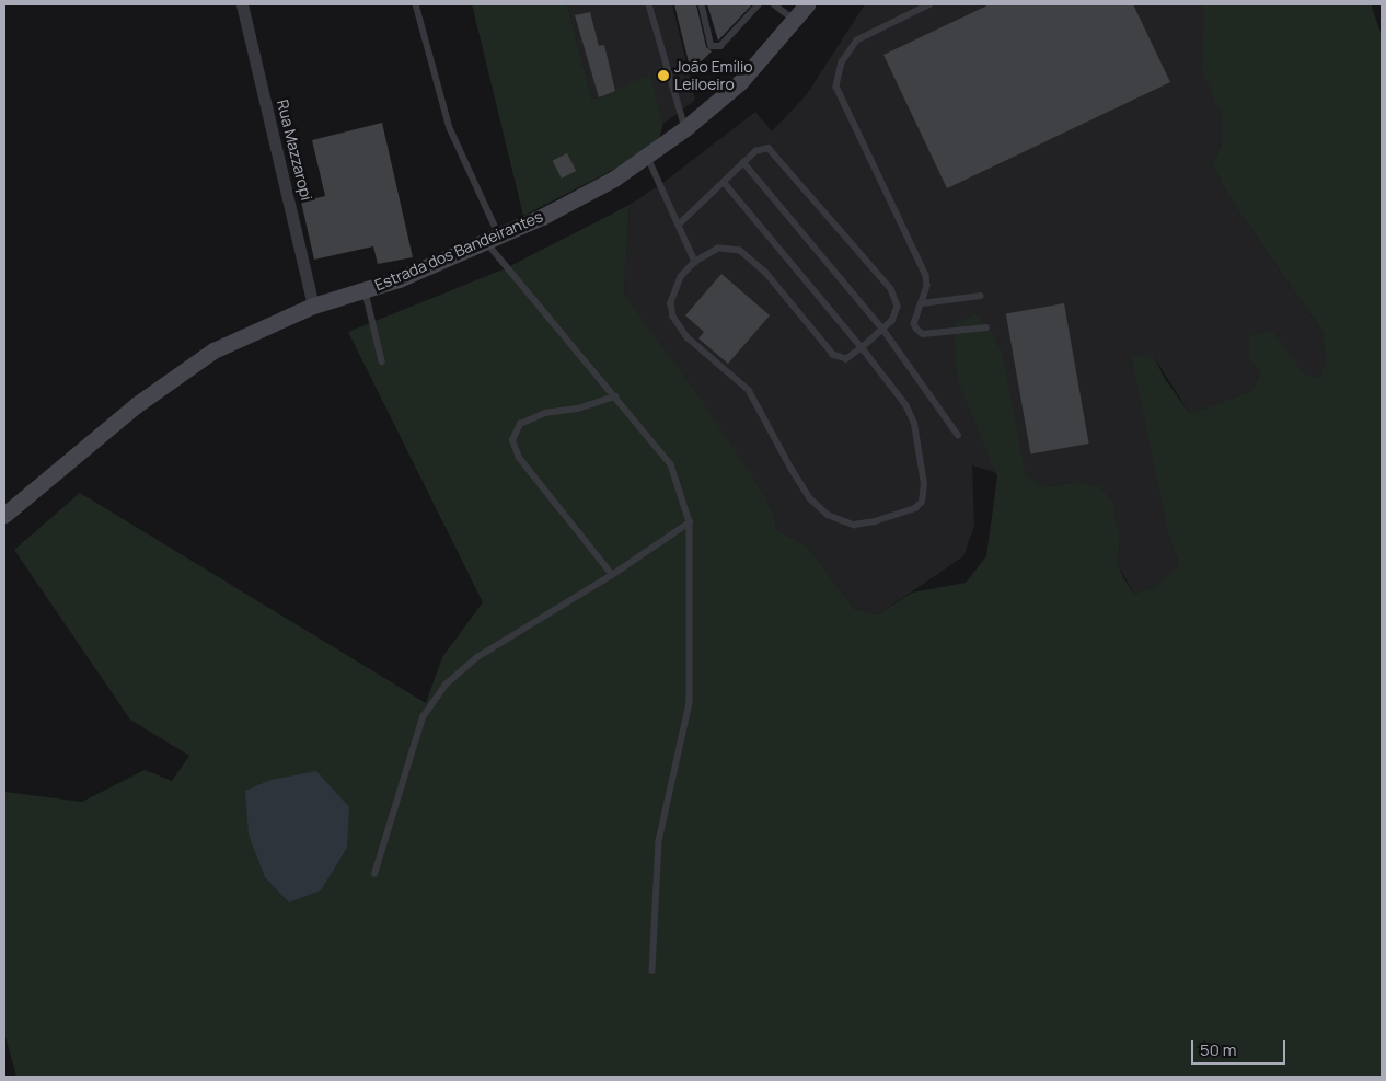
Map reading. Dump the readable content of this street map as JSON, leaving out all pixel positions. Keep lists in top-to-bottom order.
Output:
{
  "streets": {
    "main road": ["Estrada dos Bandeirantes"],
    "street": ["Rua Mazzaropi"]
  },
  "crossings": [
    ["Rua Mazzaropi", "Estrada dos Bandeirantes"]
  ],
  "places": ["João Emílio Leiloeiro"],
  "scale_bar": "50 m"
}
